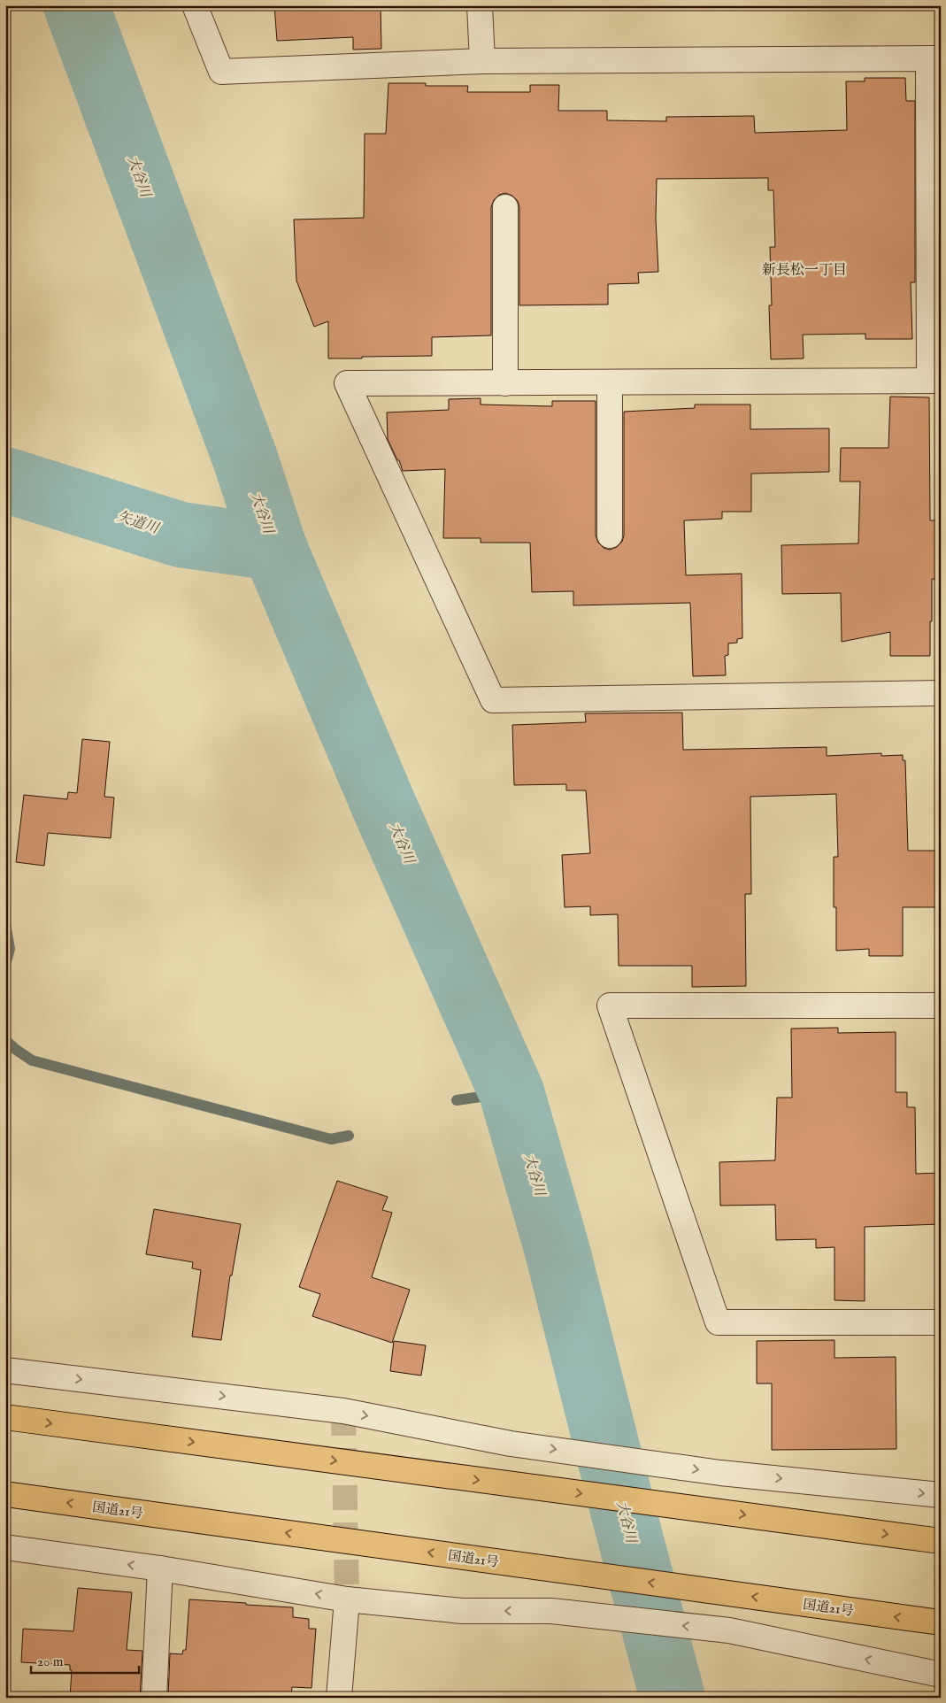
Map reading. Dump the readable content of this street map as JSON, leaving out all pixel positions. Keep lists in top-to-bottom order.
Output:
{
  "streets": {
    "highway": ["国道21号"]
  },
  "districts": ["新長松一丁目"],
  "water": ["大谷川", "矢道川"],
  "scale_bar": "20 m"
}
